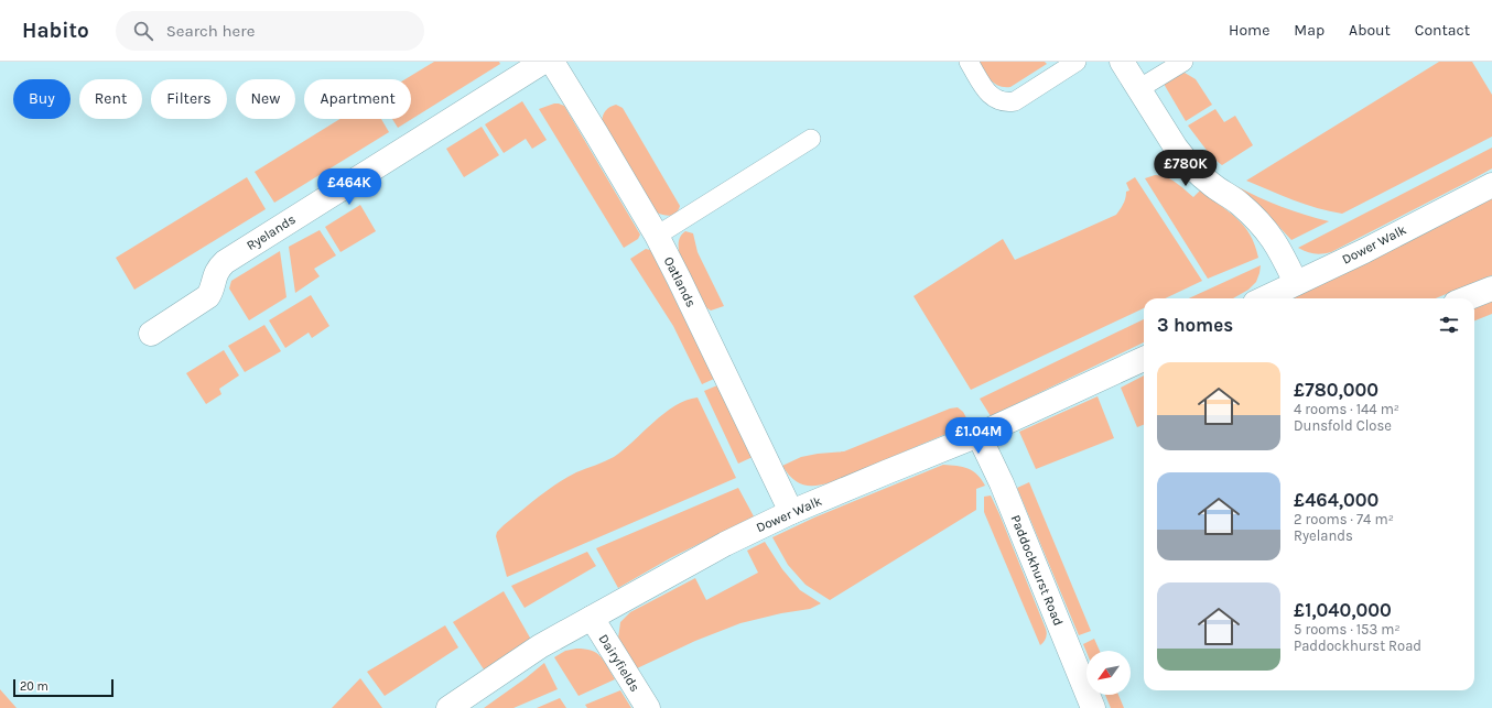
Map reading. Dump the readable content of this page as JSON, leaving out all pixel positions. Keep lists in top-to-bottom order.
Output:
{
  "streets": {
    "street": [
      "Ryelands",
      "Dower Walk",
      "Oatlands",
      "Paddockhurst Road",
      "Dairyfields"
    ]
  },
  "crossings": [
    ["Dower Walk", "Oatlands"],
    ["Dower Walk", "Paddockhurst Road"],
    ["Dower Walk", "Dairyfields"]
  ],
  "scale_bar": "20 m",
  "north": "bottom left",
  "page": {
    "header": "Habito",
    "search": "Search here",
    "nav": [
      "Home",
      "Map",
      "About",
      "Contact"
    ],
    "chip": [
      "Buy",
      "Rent",
      "Filters",
      "New",
      "Apartment"
    ],
    "price": ["£780K", "£464K", "£1.04M"],
    "heading": "3 homes",
    "list": [
      {
        "name": "£780,000",
        "note": "4 rooms · 144 m² · Dunsfold Close"
      },
      {
        "name": "£464,000",
        "note": "2 rooms · 74 m² · Ryelands"
      },
      {
        "name": "£1,040,000",
        "note": "5 rooms · 153 m² · Paddockhurst Road"
      }
    ],
    "scale": "20 m"
  }
}
